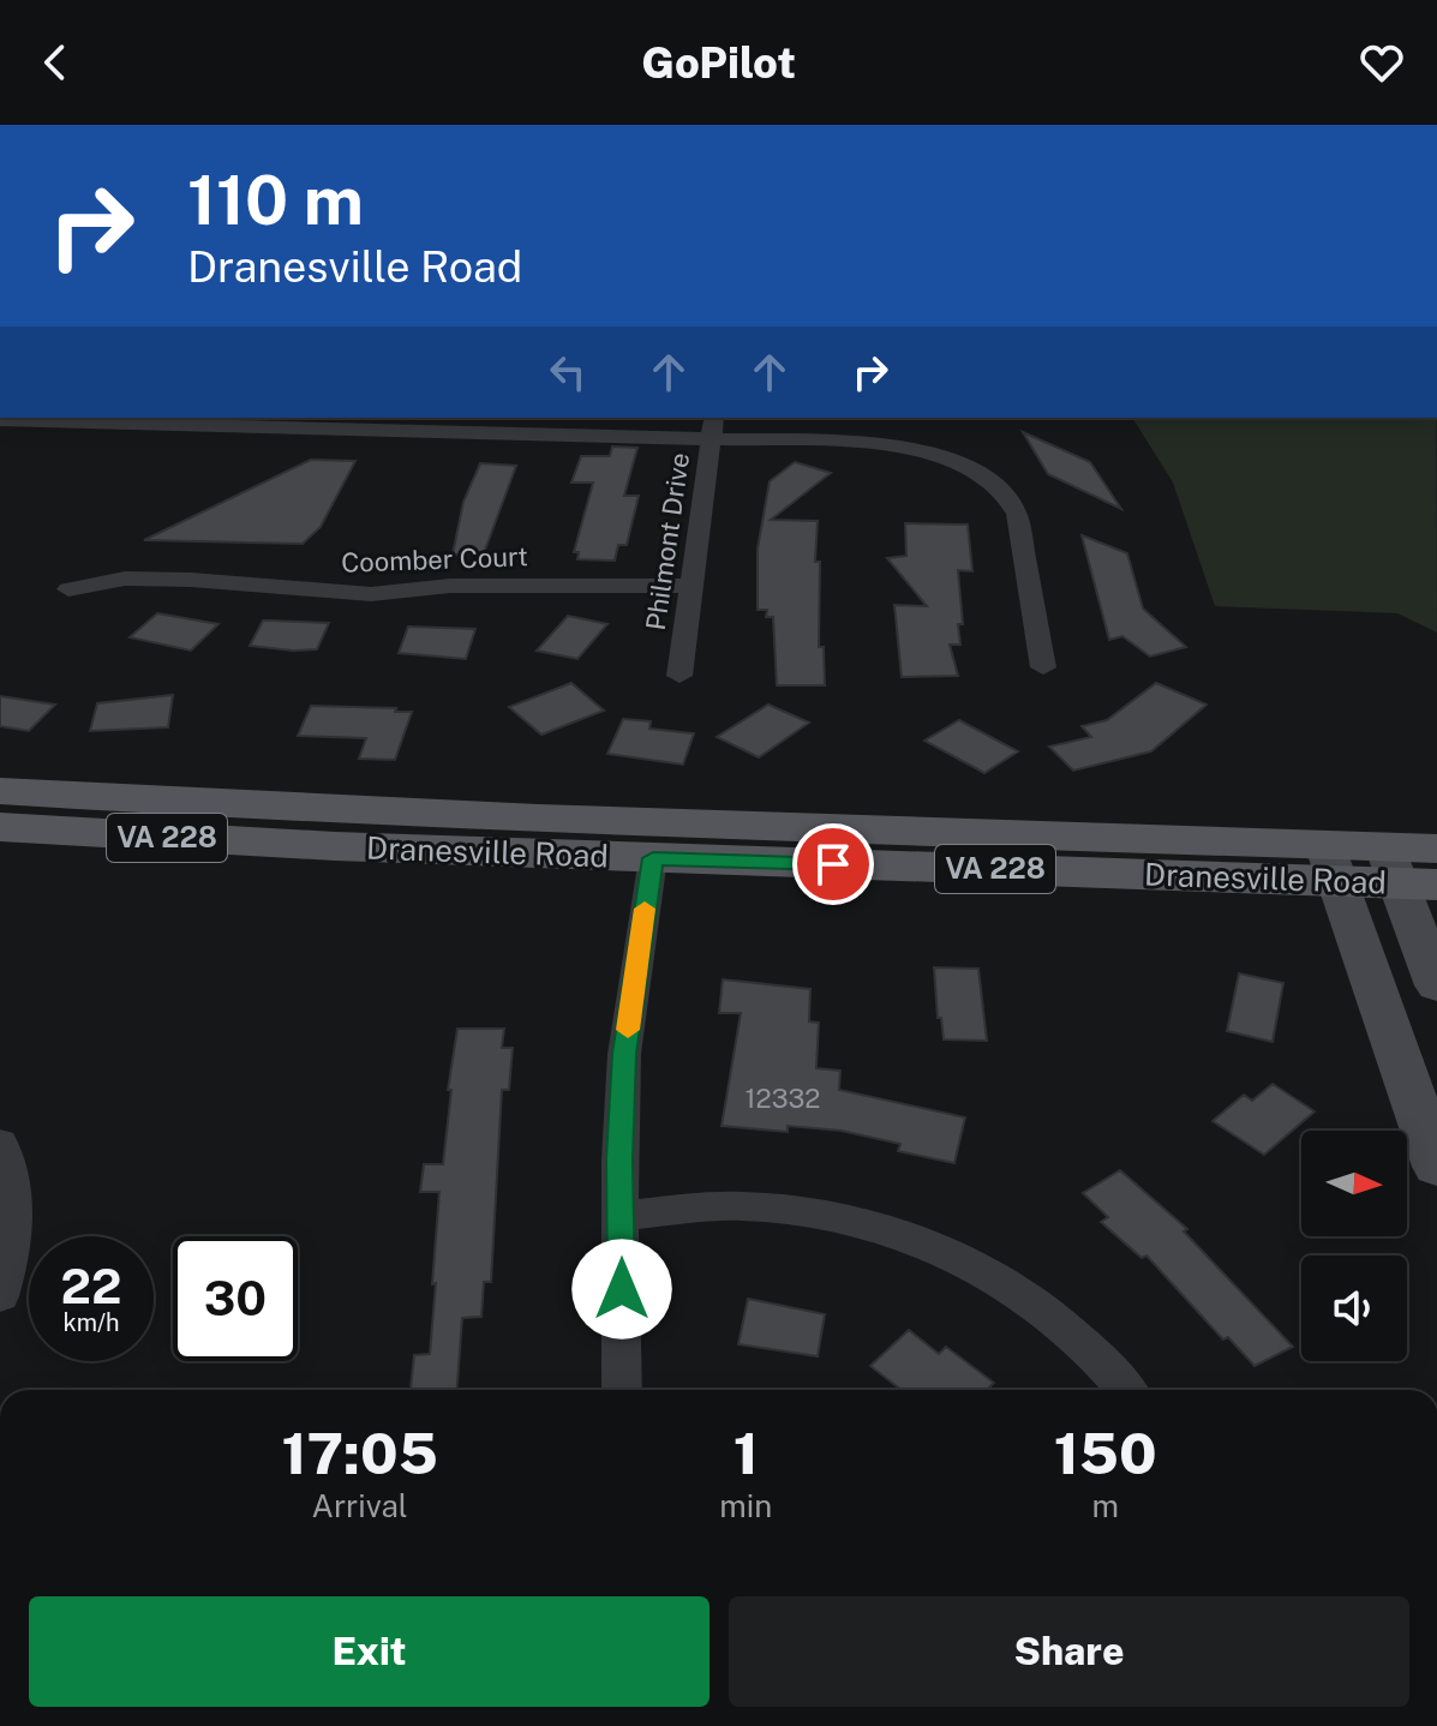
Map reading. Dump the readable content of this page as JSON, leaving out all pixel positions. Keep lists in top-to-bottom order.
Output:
{
  "streets": {
    "main road": ["VA 228", "Dranesville Road"],
    "street": ["Philmont Drive", "Coomber Court"]
  },
  "crossings": [
    ["Philmont Drive", "Coomber Court"]
  ],
  "house_numbers": ["12332"],
  "north": "right",
  "page": {
    "header": "GoPilot",
    "turn": ["110 m", "Dranesville Road"],
    "speed": "22 km/h",
    "limit": "30",
    "eta": [
      "17:05",
      "Arrival",
      "1",
      "min",
      "150",
      "m"
    ],
    "buttons": ["Exit", "Share"]
  }
}
